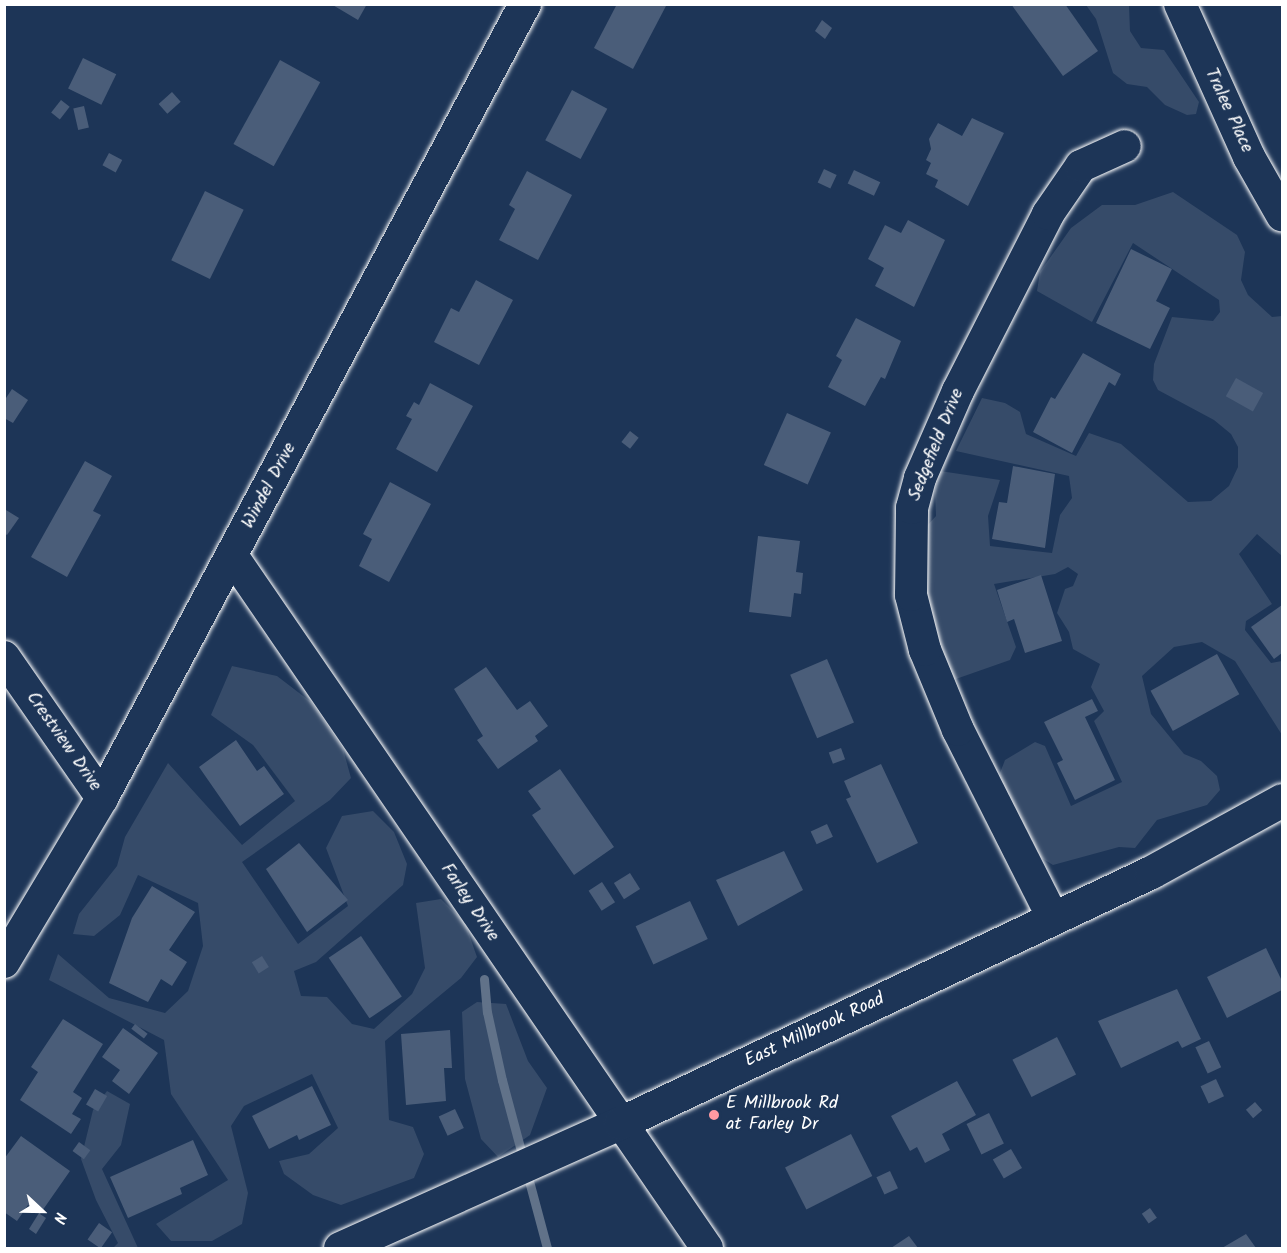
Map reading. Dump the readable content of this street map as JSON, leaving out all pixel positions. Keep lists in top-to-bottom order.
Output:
{
  "streets": {
    "main road": ["East Millbrook Road"],
    "street": [
      "Tralee Place",
      "Sedgefield Drive",
      "Windel Drive",
      "Crestview Drive",
      "Farley Drive"
    ]
  },
  "crossings": [
    ["Sedgefield Drive", "East Millbrook Road"],
    ["Windel Drive", "Crestview Drive"],
    ["Windel Drive", "Farley Drive"],
    ["Farley Drive", "East Millbrook Road"]
  ],
  "places": ["E Millbrook Rd at Farley Dr"],
  "north": "right"
}
